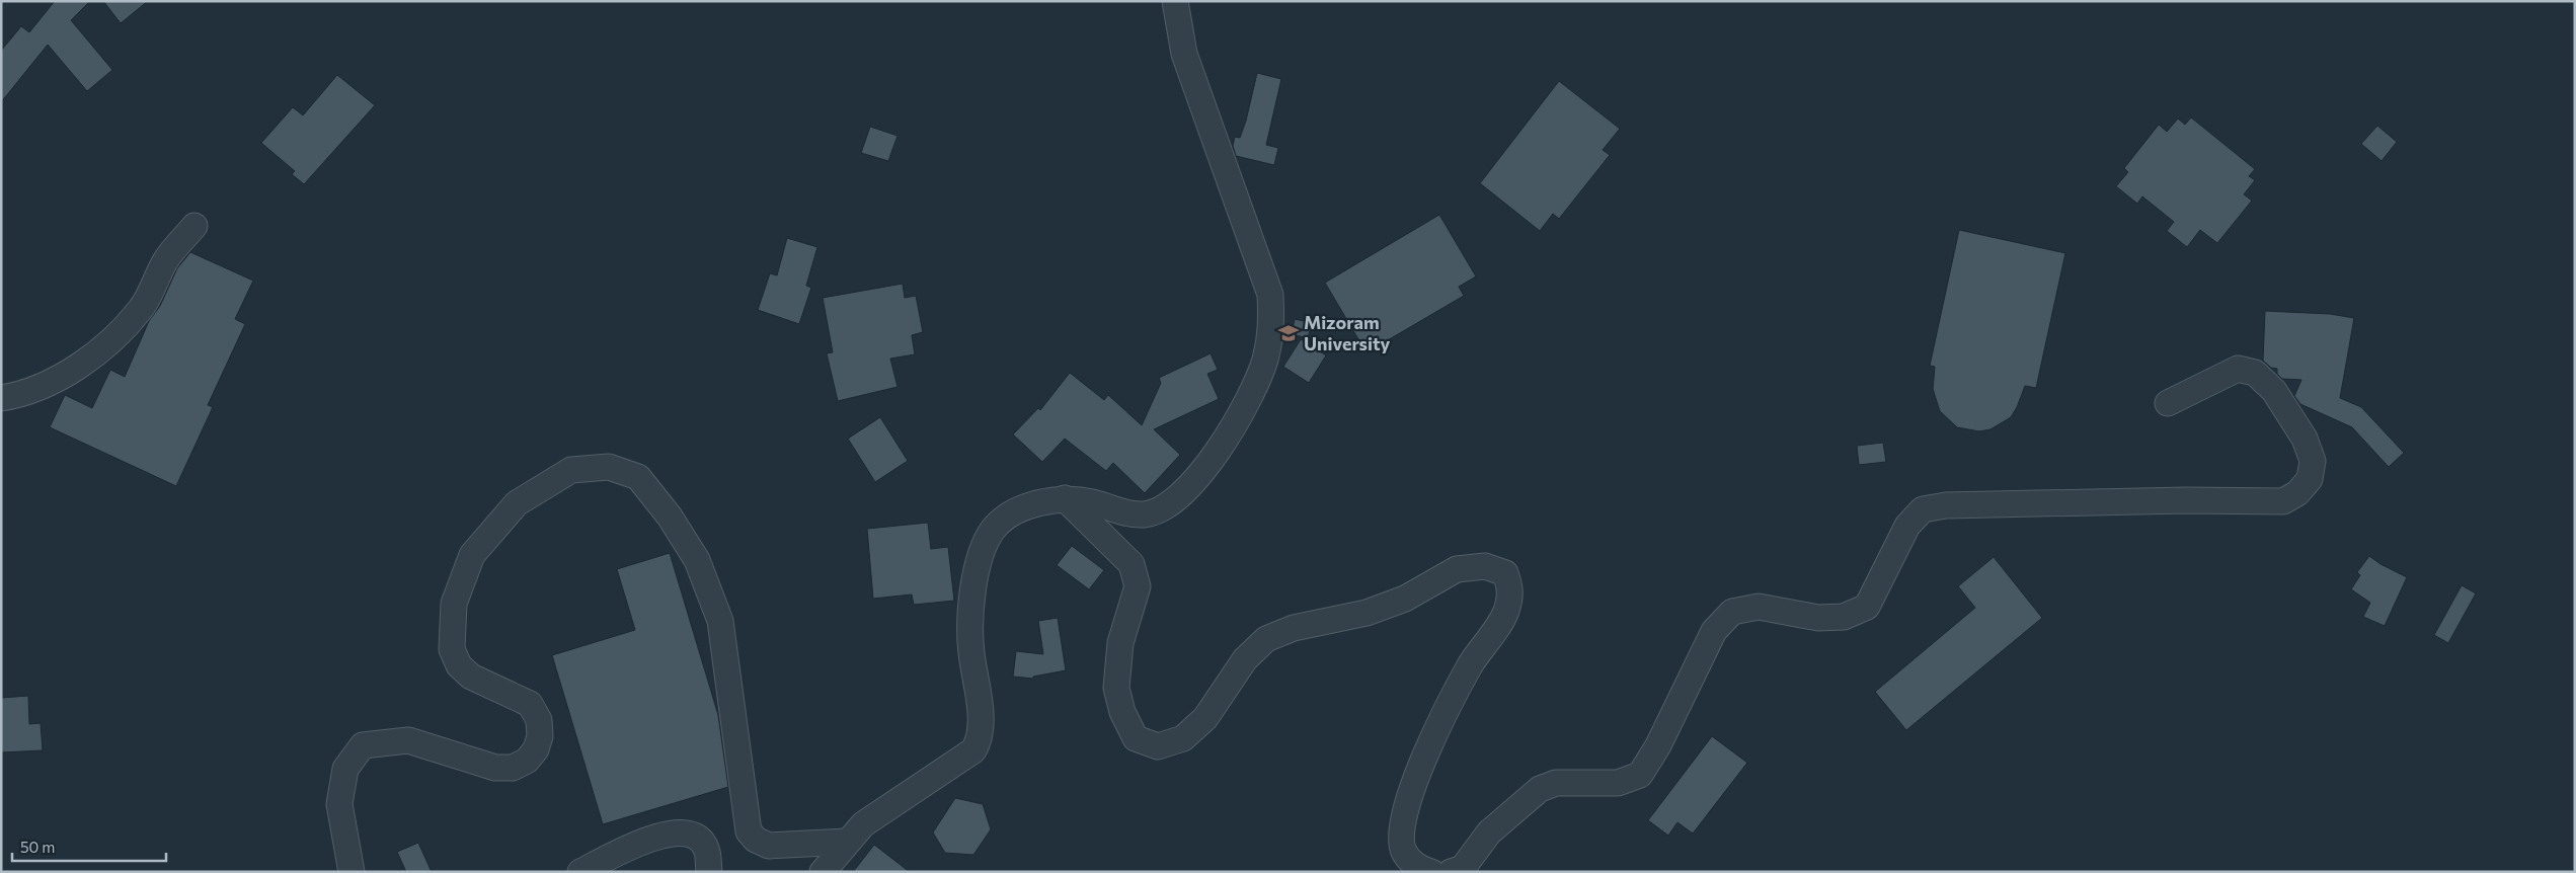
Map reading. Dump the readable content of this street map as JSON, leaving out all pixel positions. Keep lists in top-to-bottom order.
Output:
{
  "places": {
    "school or university": ["Mizoram University"]
  },
  "scale_bar": "50 m"
}
